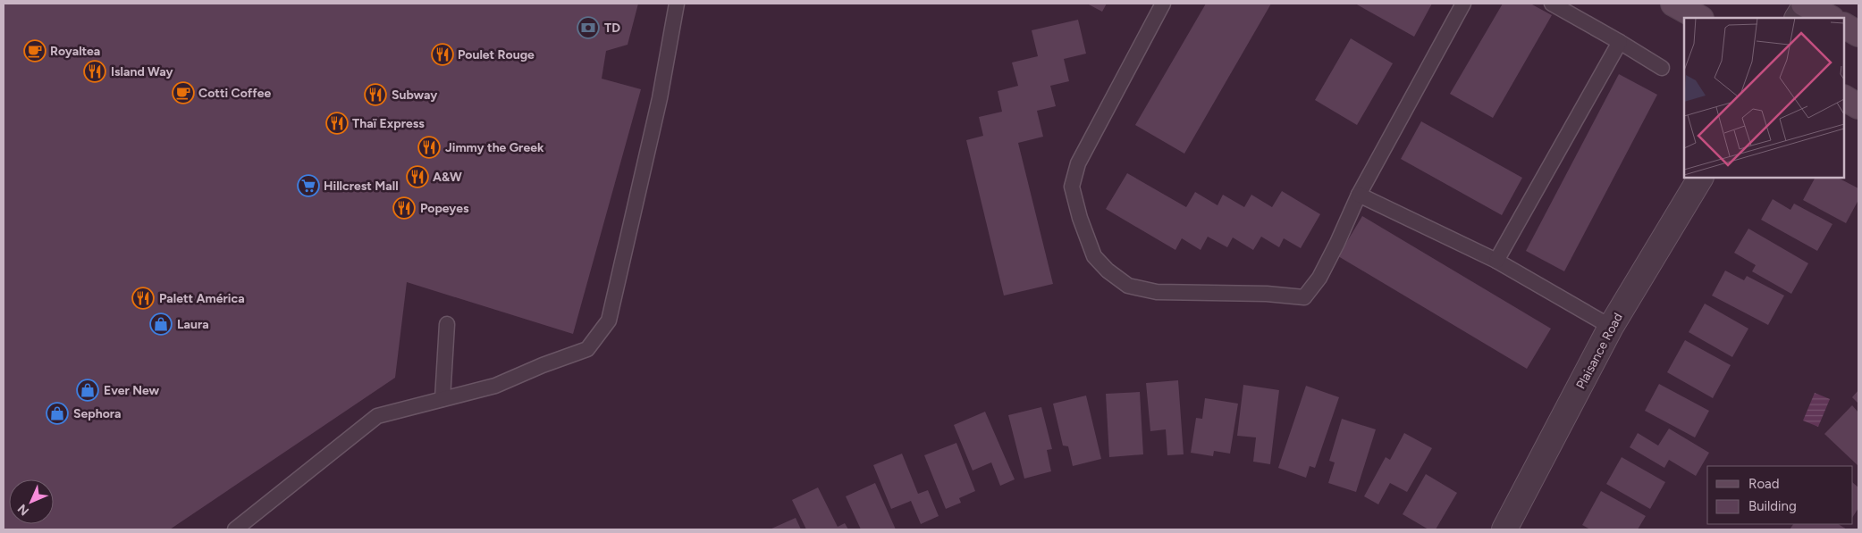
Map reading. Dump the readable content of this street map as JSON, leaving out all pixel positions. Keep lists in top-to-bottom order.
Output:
{
  "streets": {
    "street": ["Plaisance Road"]
  },
  "places": {
    "bank": ["TD"],
    "cafe": ["Royaltea", "Cotti Coffee"],
    "restaurant": [
      "Poulet Rouge",
      "Island Way",
      "Subway",
      "Thaï Express",
      "Jimmy the Greek",
      "A&W",
      "Popeyes",
      "Palett América"
    ],
    "supermarket": ["Hillcrest Mall"],
    "shop": ["Laura", "Ever New", "Sephora"]
  },
  "legend": ["Road", "Building"],
  "north": "bottom left"
}
